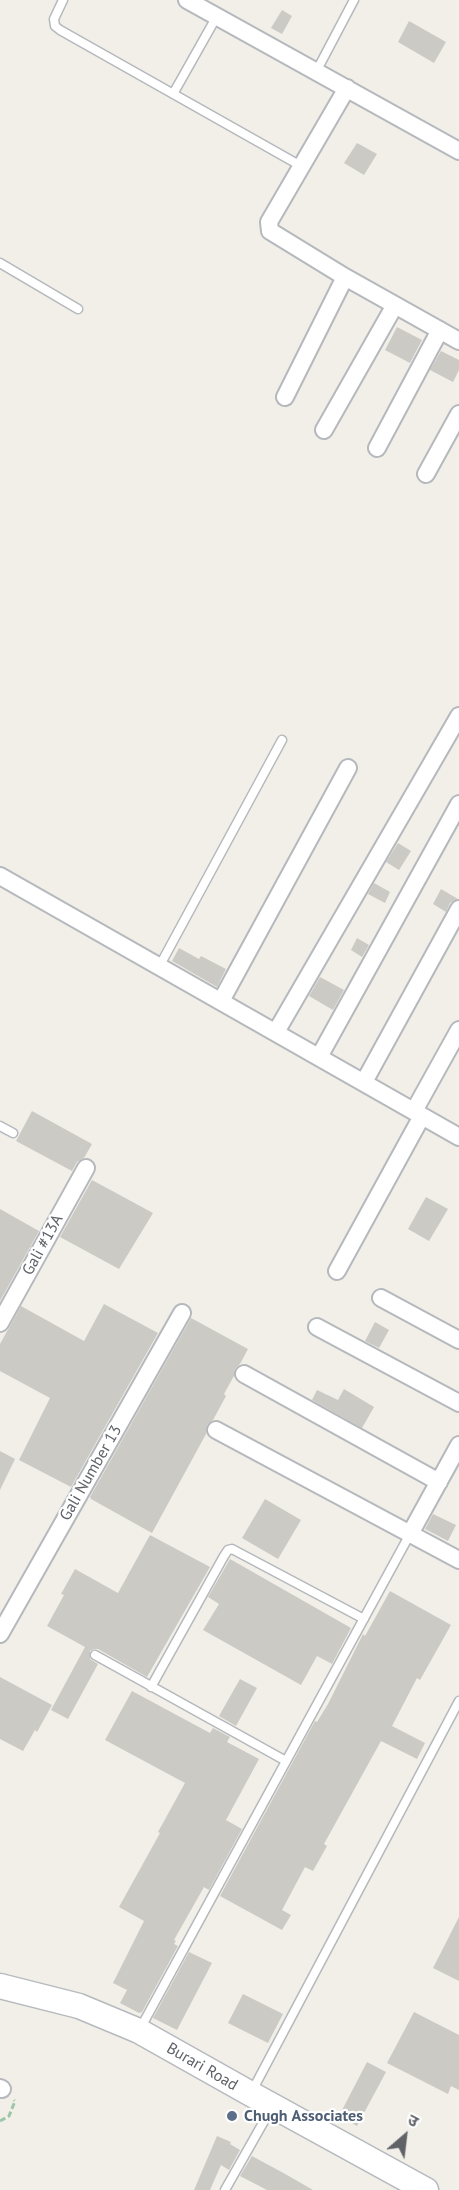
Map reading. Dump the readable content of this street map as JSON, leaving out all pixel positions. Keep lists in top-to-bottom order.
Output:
{
  "streets": {
    "main road": ["Burari Road"],
    "street": ["Gali #13A", "Gali Number 13"]
  },
  "places": ["Chugh Associates"],
  "north": "top right"
}
